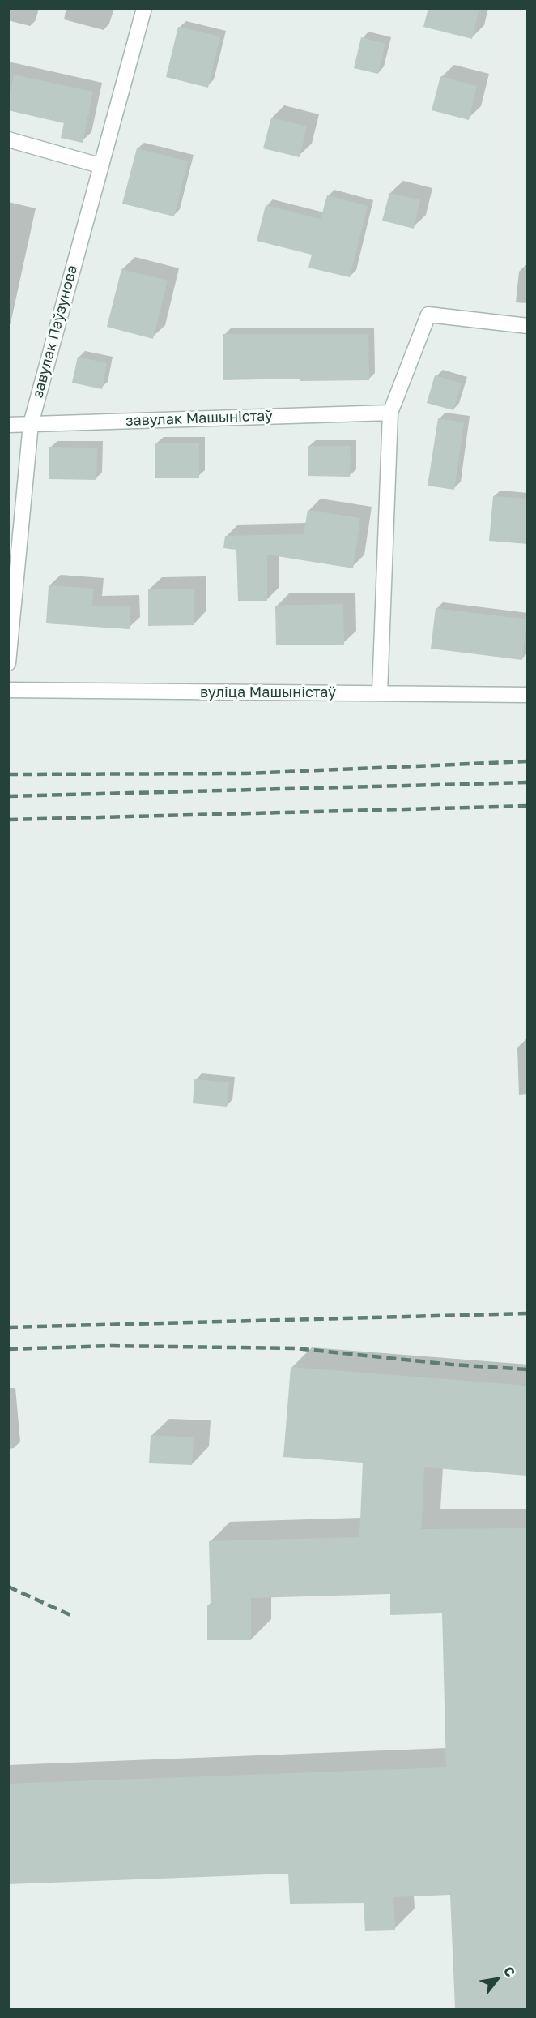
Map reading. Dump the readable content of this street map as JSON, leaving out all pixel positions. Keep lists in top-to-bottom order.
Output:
{
  "streets": {
    "street": ["завулак Паўзунова", "завулак Машыністаў", "вуліца Машыністаў"]
  },
  "crossings": [
    ["завулак Паўзунова", "завулак Машыністаў"]
  ],
  "north": "top right"
}
